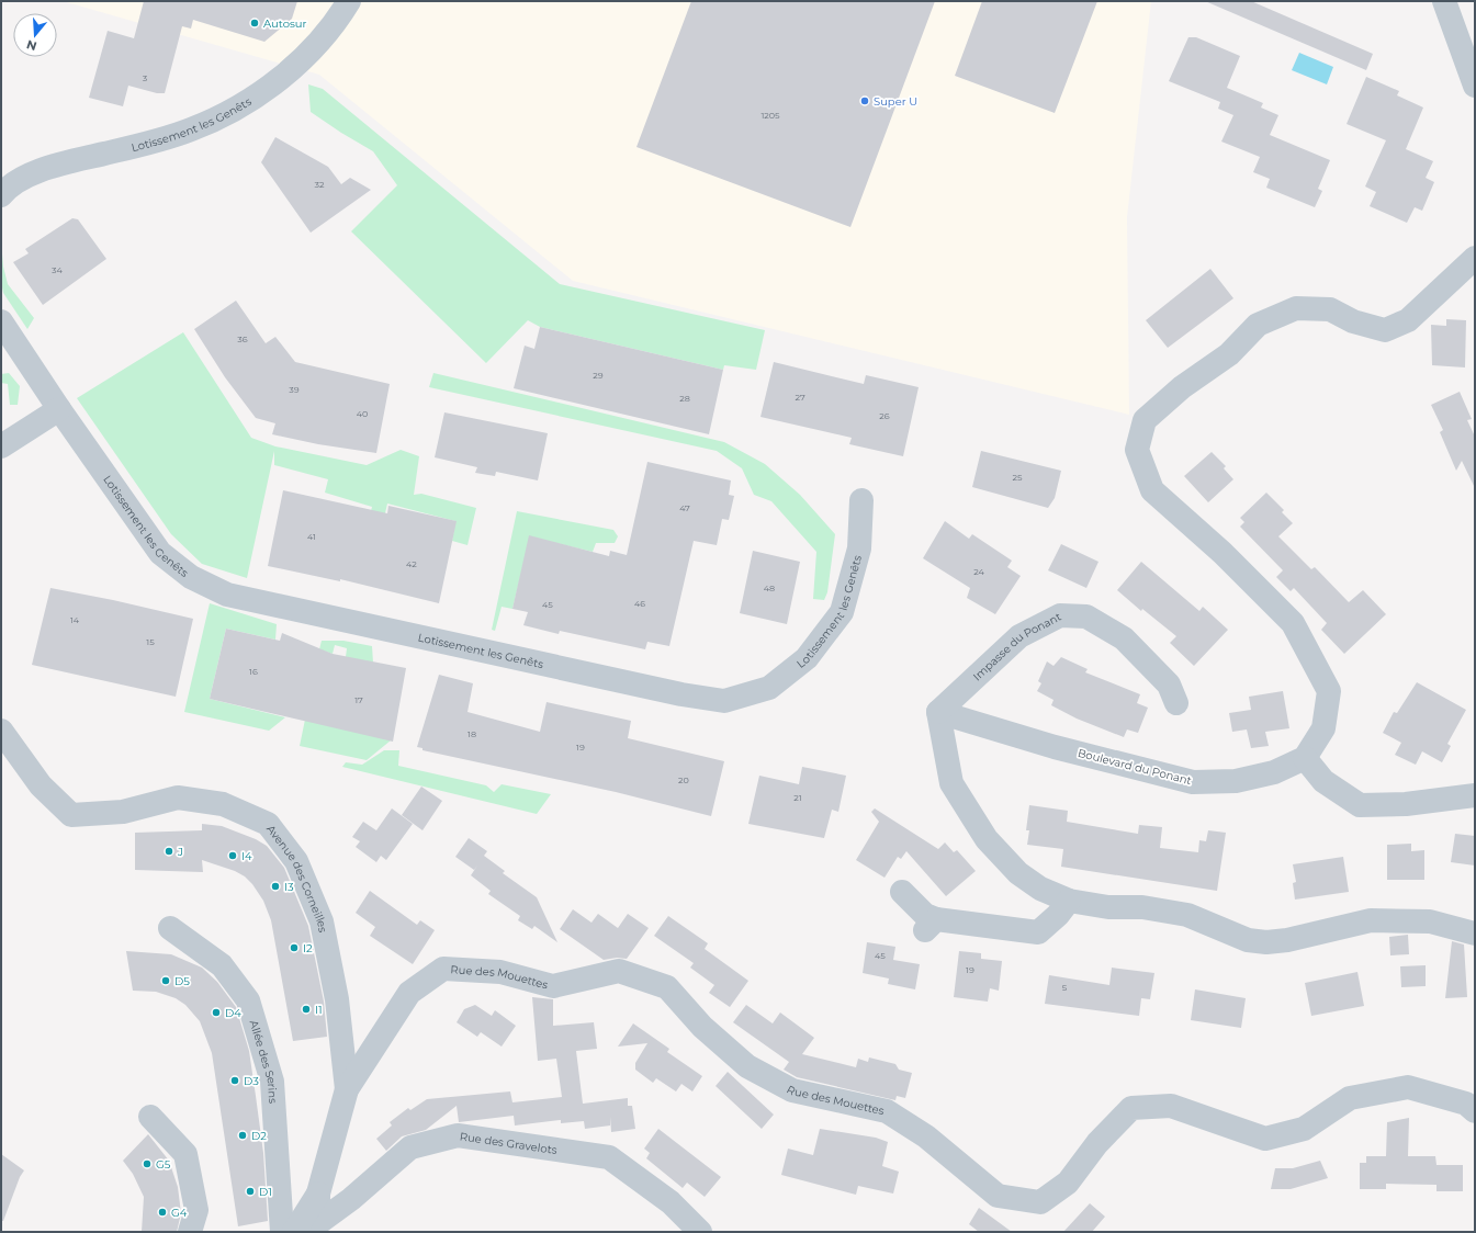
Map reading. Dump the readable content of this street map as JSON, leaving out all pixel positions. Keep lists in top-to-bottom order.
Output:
{
  "streets": {
    "street": [
      "Lotissement les Genêts",
      "Impasse du Ponant",
      "Boulevard du Ponant",
      "Avenue des Corneilles",
      "Rue des Mouettes",
      "Allée des Serins",
      "Rue des Gravelots"
    ]
  },
  "crossings": [
    ["Impasse du Ponant", "Boulevard du Ponant"],
    ["Avenue des Corneilles", "Rue des Mouettes"],
    ["Rue des Mouettes", "Rue des Gravelots"]
  ],
  "places": [
    "Autosur",
    "Super U",
    "J",
    "I4",
    "I3",
    "I2",
    "D5",
    "I1",
    "D4",
    "D3",
    "D2",
    "G5",
    "D1",
    "G4"
  ],
  "house_numbers": [
    "3",
    "1205",
    "32",
    "34",
    "36",
    "29",
    "39",
    "27",
    "28",
    "40",
    "26",
    "25",
    "47",
    "41",
    "42",
    "24",
    "48",
    "46",
    "45",
    "14",
    "15",
    "16",
    "17",
    "18",
    "19",
    "20",
    "21",
    "45",
    "19",
    "5"
  ],
  "north": "bottom"
}
